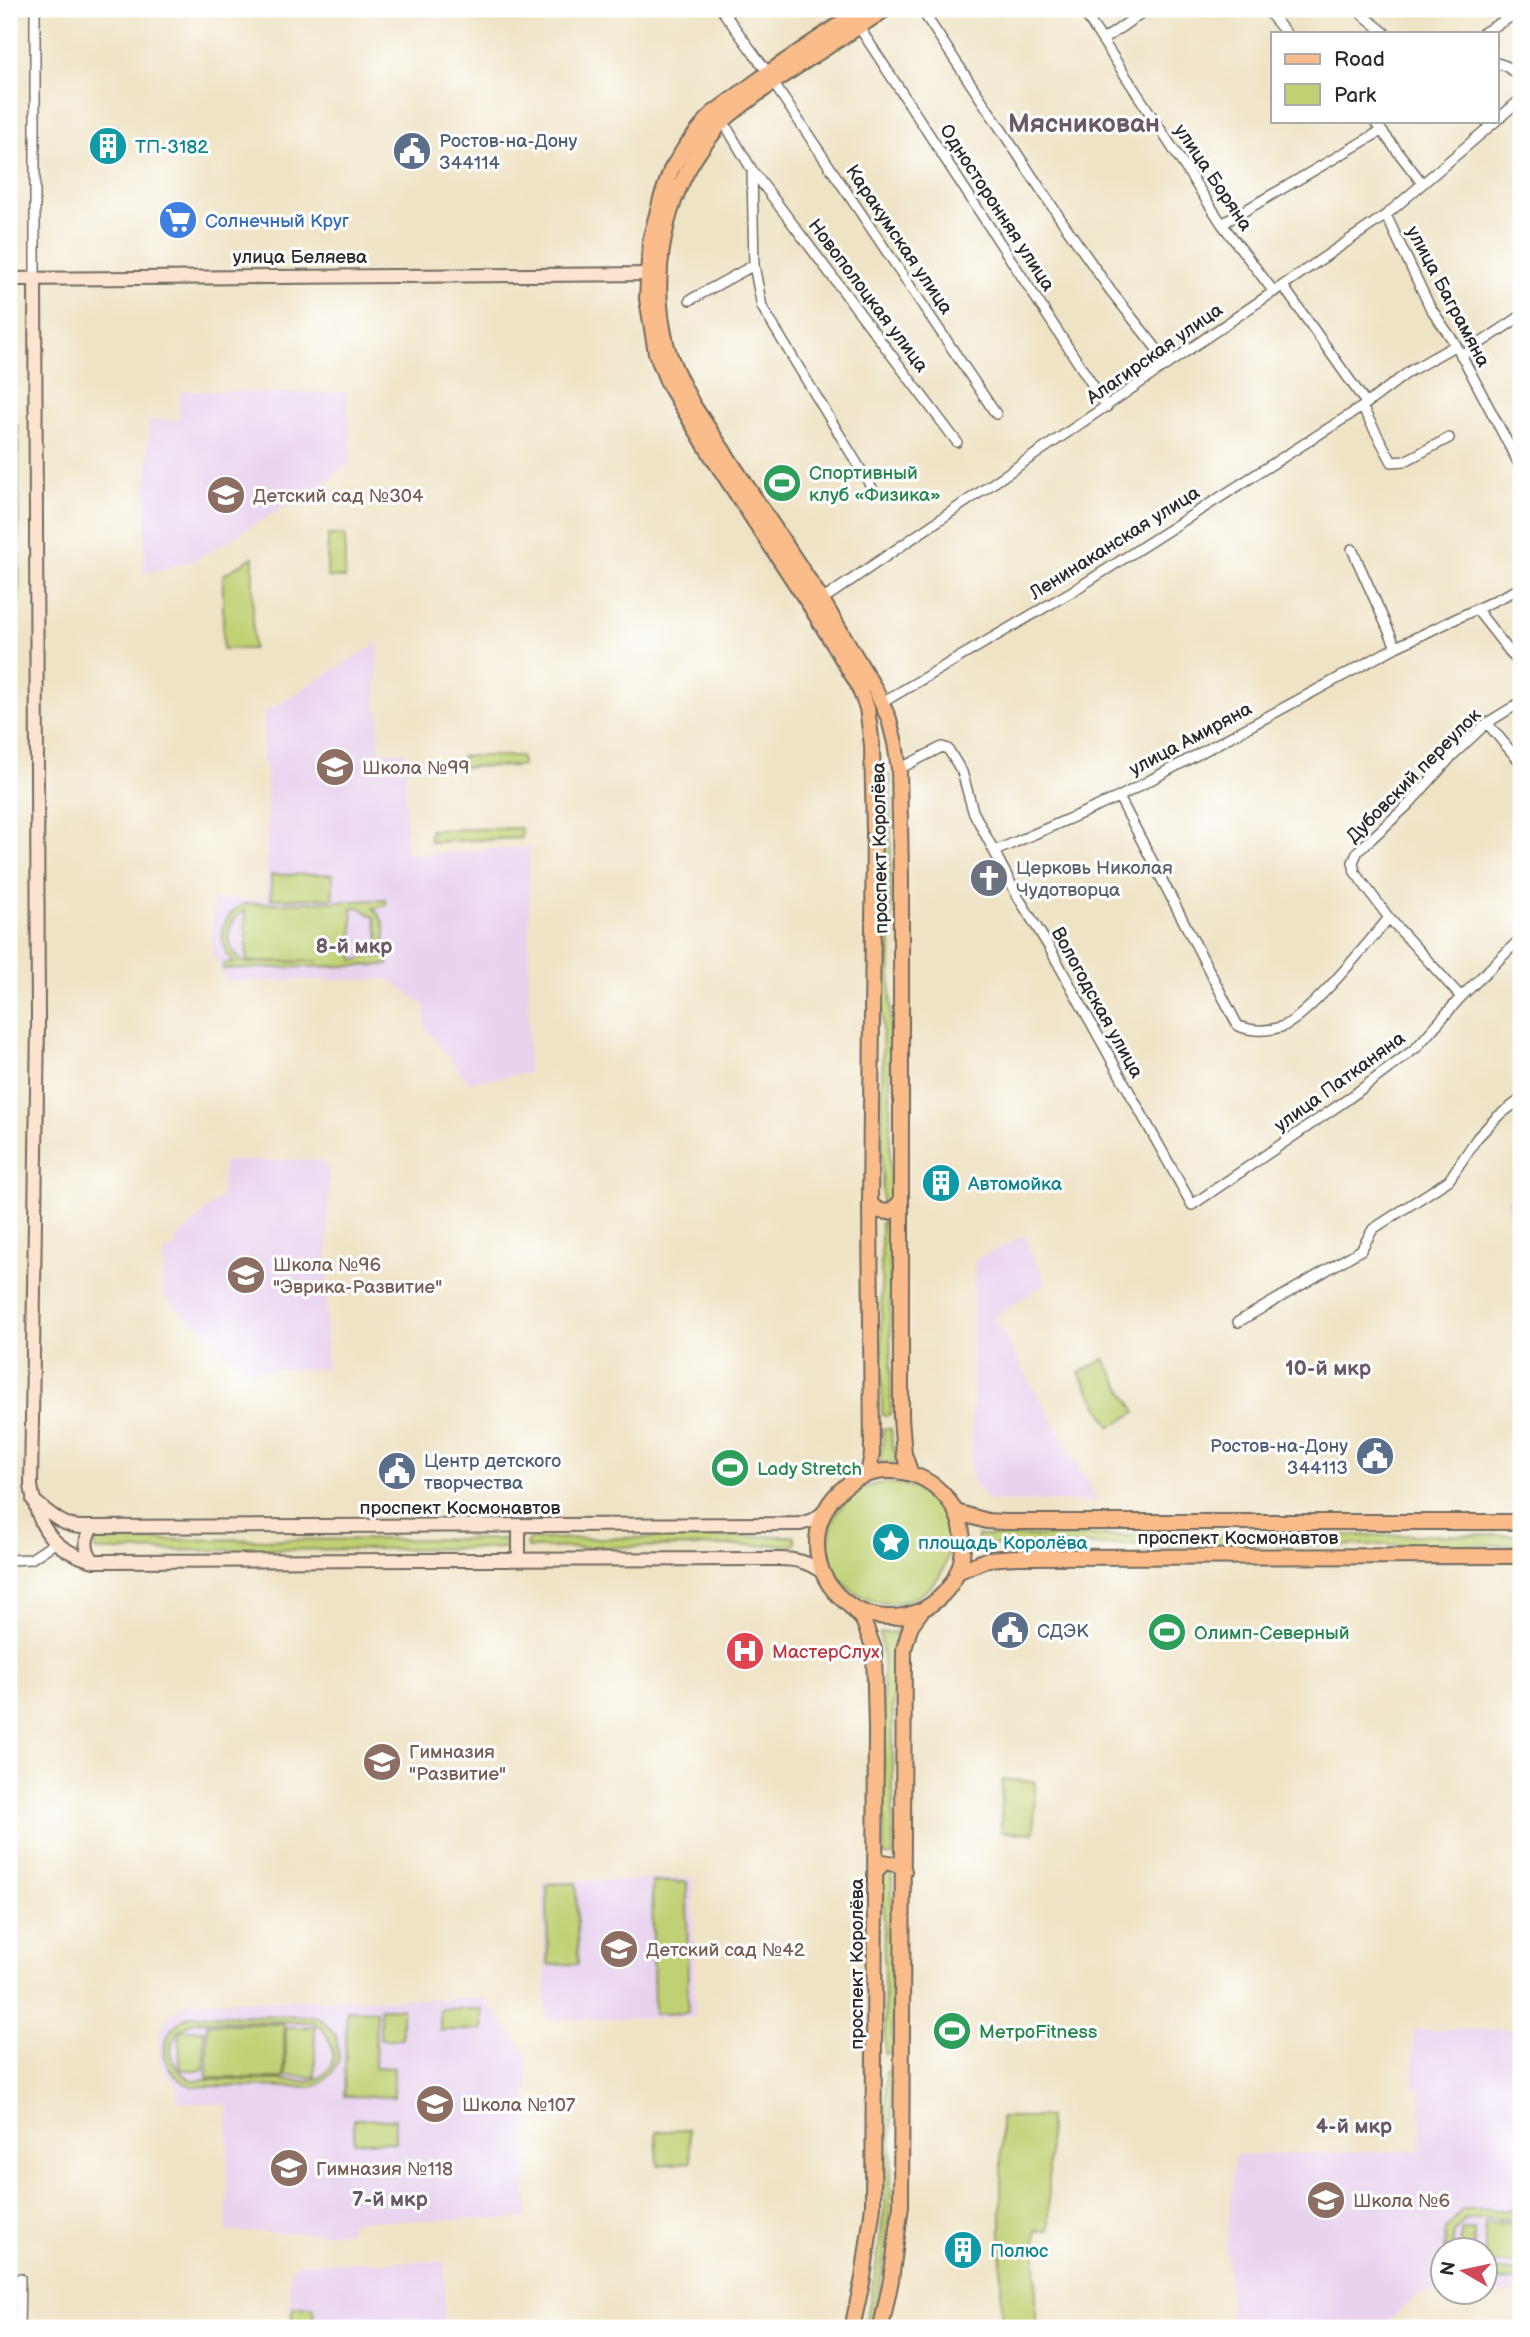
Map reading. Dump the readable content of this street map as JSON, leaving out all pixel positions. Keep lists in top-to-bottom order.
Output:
{
  "streets": {
    "main road": ["улица Беляева", "проспект Королёва", "проспект Космонавтов"],
    "street": [
      "улица Боряна",
      "Односторонняя улица",
      "Каракумская улица",
      "Новополоцкая улица",
      "улица Баграмяна",
      "Алагирская улица",
      "Ленинаканская улица",
      "улица Амиряна",
      "Дубовский переулок",
      "Вологодская улица",
      "улица Патканяна"
    ]
  },
  "crossings": [
    ["улица Боряна", "Алагирская улица"],
    ["Односторонняя улица", "Алагирская улица"],
    ["улица Беляева", "проспект Королёва"],
    ["улица Баграмяна", "Алагирская улица"],
    ["улица Баграмяна", "Ленинаканская улица"],
    ["Алагирская улица", "проспект Королёва"],
    ["Ленинаканская улица", "проспект Королёва"],
    ["улица Амиряна", "Вологодская улица"],
    ["Дубовский переулок", "улица Патканяна"],
    ["проспект Королёва", "Вологодская улица"],
    ["проспект Королёва", "проспект Космонавтов"],
    ["Вологодская улица", "улица Патканяна"]
  ],
  "districts": [
    "Мясникован",
    "8-й мкр",
    "10-й мкр",
    "4-й мкр",
    "7-й мкр"
  ],
  "places": {
    "building": ["ТП-3182", "Автомойка", "Полюс"],
    "public building": [
      "Ростов-на-Дону 344114",
      "Ростов-на-Дону 344113",
      "Центр детского творчества",
      "СДЭК"
    ],
    "supermarket": ["Солнечный Круг"],
    "sports": [
      "Спортивный клуб «Физика»",
      "Lady Stretch",
      "Олимп-Северный",
      "МетроFitness"
    ],
    "school or university": [
      "Детский сад №304",
      "Школа №99",
      "Школа №96 \"Эврика-Развитие\"",
      "Гимназия \"Развитие\"",
      "Детский сад №42",
      "Школа №107",
      "Гимназия №118",
      "Школа №6"
    ],
    "church": ["Церковь Николая Чудотворца"],
    "place": ["площадь Королёва"],
    "hospital": ["МастерСлух"]
  },
  "legend": ["Road", "Park"],
  "north": "left"
}
